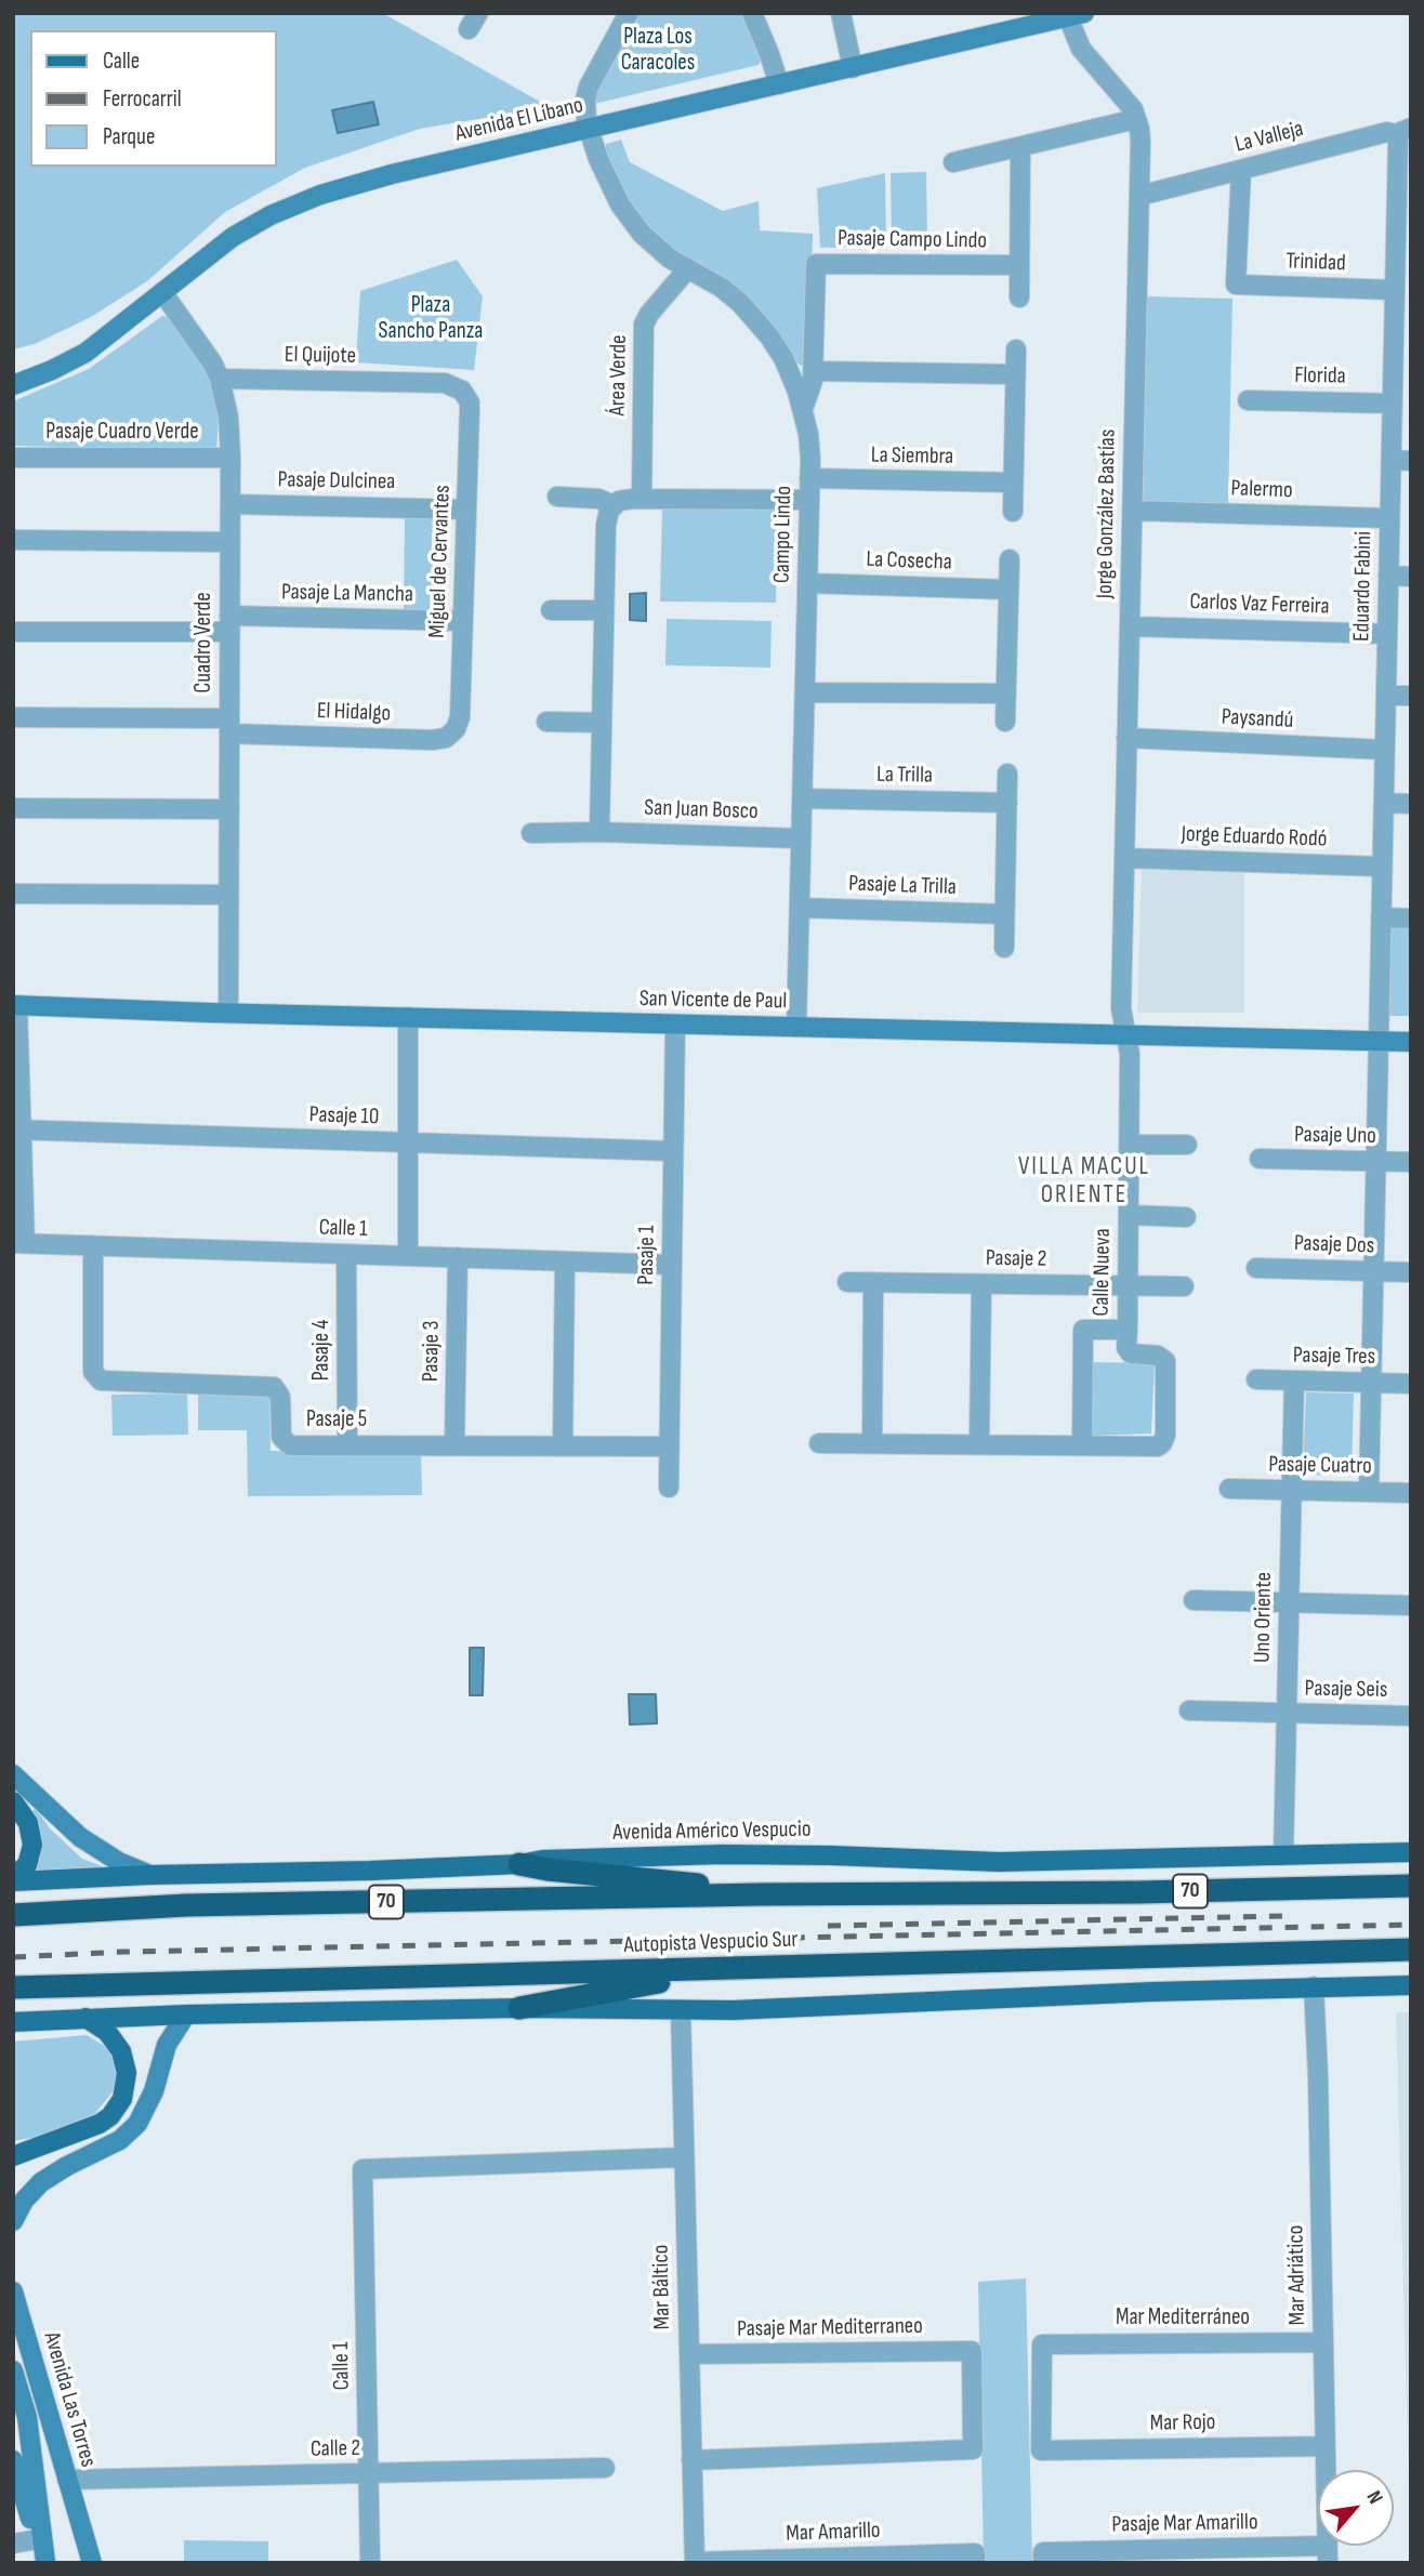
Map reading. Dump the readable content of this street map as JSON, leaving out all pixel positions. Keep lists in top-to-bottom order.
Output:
{
  "streets": {
    "highway": ["70", "Autopista Vespucio Sur"],
    "main road": ["Avenida Américo Vespucio"],
    "street": [
      "Avenida El Líbano",
      "La Valleja",
      "Pasaje Campo Lindo",
      "Trinidad",
      "El Quijote",
      "Área Verde",
      "Florida",
      "Pasaje Cuadro Verde",
      "La Siembra",
      "Pasaje Dulcinea",
      "Palermo",
      "Jorge González Bastías",
      "Campo Lindo",
      "Miguel de Cervantes",
      "La Cosecha",
      "Eduardo Fabini",
      "Pasaje La Mancha",
      "Carlos Vaz Ferreira",
      "Cuadro Verde",
      "El Hidalgo",
      "Paysandú",
      "La Trilla",
      "San Juan Bosco",
      "Jorge Eduardo Rodó",
      "Pasaje La Trilla",
      "San Vicente de Paul",
      "Pasaje 10",
      "Pasaje Uno",
      "Calle 1",
      "Pasaje Dos",
      "Pasaje 1",
      "Pasaje 2",
      "Calle Nueva",
      "Pasaje 4",
      "Pasaje 3",
      "Pasaje Tres",
      "Pasaje 5",
      "Pasaje Cuatro",
      "Uno Oriente",
      "Pasaje Seis",
      "Mar Adriático",
      "Mar Báltico",
      "Mar Mediterráneo",
      "Pasaje Mar Mediterraneo",
      "Avenida Las Torres",
      "Mar Rojo",
      "Calle 2",
      "Pasaje Mar Amarillo",
      "Mar Amarillo"
    ]
  },
  "crossings": [
    ["Avenida El Líbano", "Campo Lindo"],
    ["Avenida El Líbano", "Cuadro Verde"],
    ["La Valleja", "Trinidad"],
    ["La Valleja", "Jorge González Bastías"],
    ["La Valleja", "Eduardo Fabini"],
    ["Pasaje Campo Lindo", "Campo Lindo"],
    ["Trinidad", "Eduardo Fabini"],
    ["El Quijote", "Miguel de Cervantes"],
    ["El Quijote", "Cuadro Verde"],
    ["Área Verde", "Campo Lindo"],
    ["Florida", "Eduardo Fabini"],
    ["Pasaje Cuadro Verde", "Cuadro Verde"],
    ["La Siembra", "Campo Lindo"],
    ["Pasaje Dulcinea", "Miguel de Cervantes"],
    ["Pasaje Dulcinea", "Cuadro Verde"],
    ["Palermo", "Jorge González Bastías"],
    ["Palermo", "Eduardo Fabini"],
    ["Jorge González Bastías", "Carlos Vaz Ferreira"],
    ["Jorge González Bastías", "Paysandú"],
    ["Jorge González Bastías", "Jorge Eduardo Rodó"],
    ["Jorge González Bastías", "San Vicente de Paul"],
    ["Jorge González Bastías", "Calle Nueva"],
    ["Campo Lindo", "La Cosecha"],
    ["Campo Lindo", "La Trilla"],
    ["Campo Lindo", "San Juan Bosco"],
    ["Campo Lindo", "Pasaje La Trilla"],
    ["Campo Lindo", "San Vicente de Paul"],
    ["Miguel de Cervantes", "Pasaje La Mancha"],
    ["Miguel de Cervantes", "El Hidalgo"],
    ["Eduardo Fabini", "Carlos Vaz Ferreira"],
    ["Eduardo Fabini", "Paysandú"],
    ["Eduardo Fabini", "Jorge Eduardo Rodó"],
    ["Eduardo Fabini", "San Vicente de Paul"],
    ["Pasaje La Mancha", "Cuadro Verde"],
    ["Cuadro Verde", "El Hidalgo"],
    ["Cuadro Verde", "San Vicente de Paul"],
    ["San Vicente de Paul", "Pasaje 1"],
    ["San Vicente de Paul", "Calle Nueva"],
    ["Pasaje 10", "Pasaje 1"],
    ["Calle 1", "Pasaje 1"],
    ["Calle 1", "Pasaje 4"],
    ["Calle 1", "Pasaje 3"],
    ["Calle 1", "Pasaje 5"],
    ["Calle 1", "Mar Báltico"],
    ["Calle 1", "Calle 2"],
    ["Pasaje 1", "Pasaje 5"],
    ["Pasaje 2", "Calle Nueva"],
    ["Pasaje 4", "Pasaje 5"],
    ["Pasaje 3", "Pasaje 5"],
    ["Pasaje Tres", "Uno Oriente"],
    ["Pasaje Cuatro", "Uno Oriente"],
    ["Uno Oriente", "Pasaje Seis"],
    ["Uno Oriente", "Avenida Américo Vespucio"],
    ["Mar Adriático", "Mar Mediterráneo"],
    ["Mar Adriático", "Mar Rojo"],
    ["Mar Adriático", "Pasaje Mar Amarillo"],
    ["Mar Báltico", "Pasaje Mar Mediterraneo"],
    ["Mar Báltico", "Mar Amarillo"],
    ["Mar Mediterráneo", "Mar Rojo"],
    ["Avenida Las Torres", "Calle 2"]
  ],
  "districts": ["VILLA MACUL ORIENTE"],
  "parks": ["Plaza Los Caracoles", "Plaza Sancho Panza"],
  "legend": ["Calle", "Ferrocarril", "Parque"],
  "north": "top right"
}
